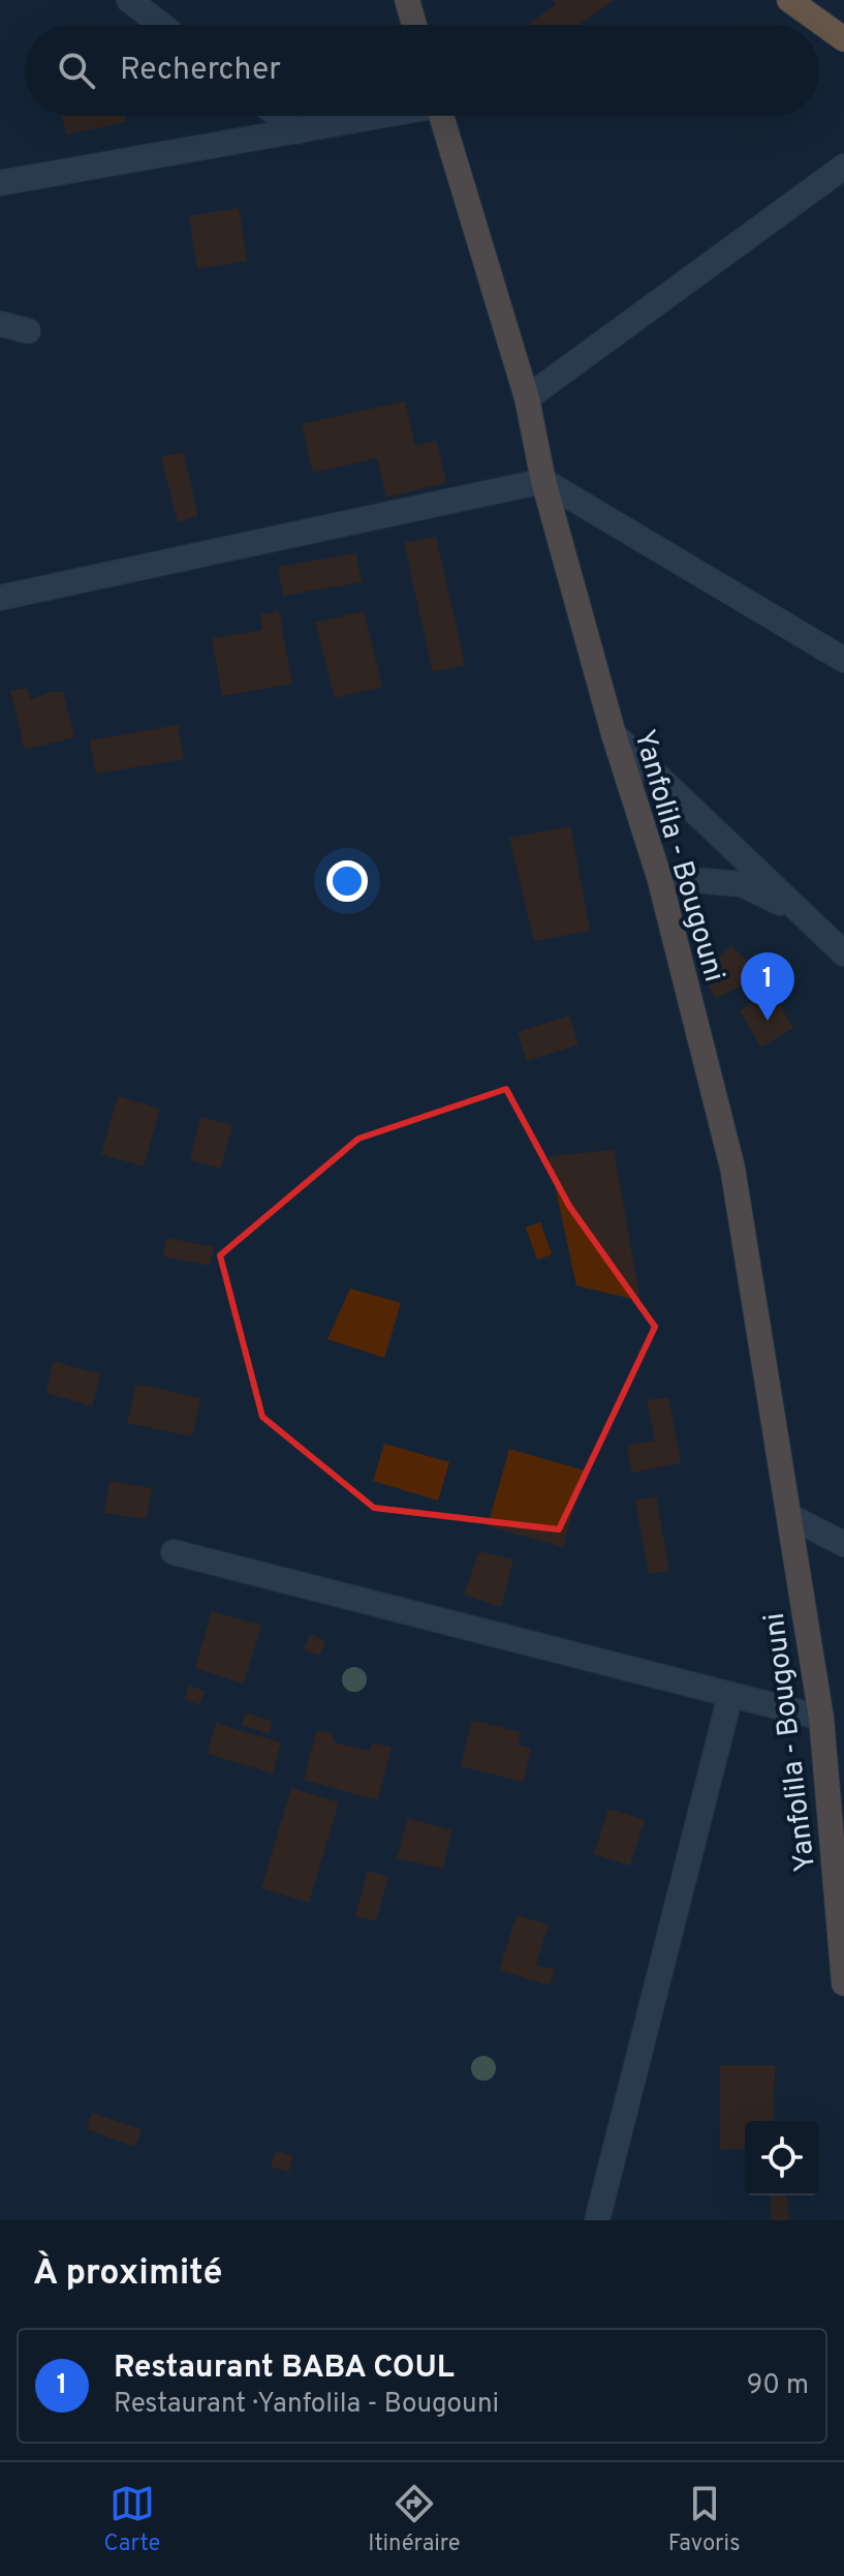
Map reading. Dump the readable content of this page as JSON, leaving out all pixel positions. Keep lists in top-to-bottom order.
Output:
{
  "streets": {
    "main road": ["Yanfolila - Bougouni"]
  },
  "page": {
    "search": "Rechercher",
    "pins": "1",
    "heading": "À proximité",
    "list": [
      {
        "mark": "1",
        "name": "Restaurant BABA COUL",
        "note": "Restaurant · Yanfolila - Bougouni",
        "value": "90 m"
      }
    ],
    "nav": ["Carte", "Itinéraire", "Favoris"]
  }
}
